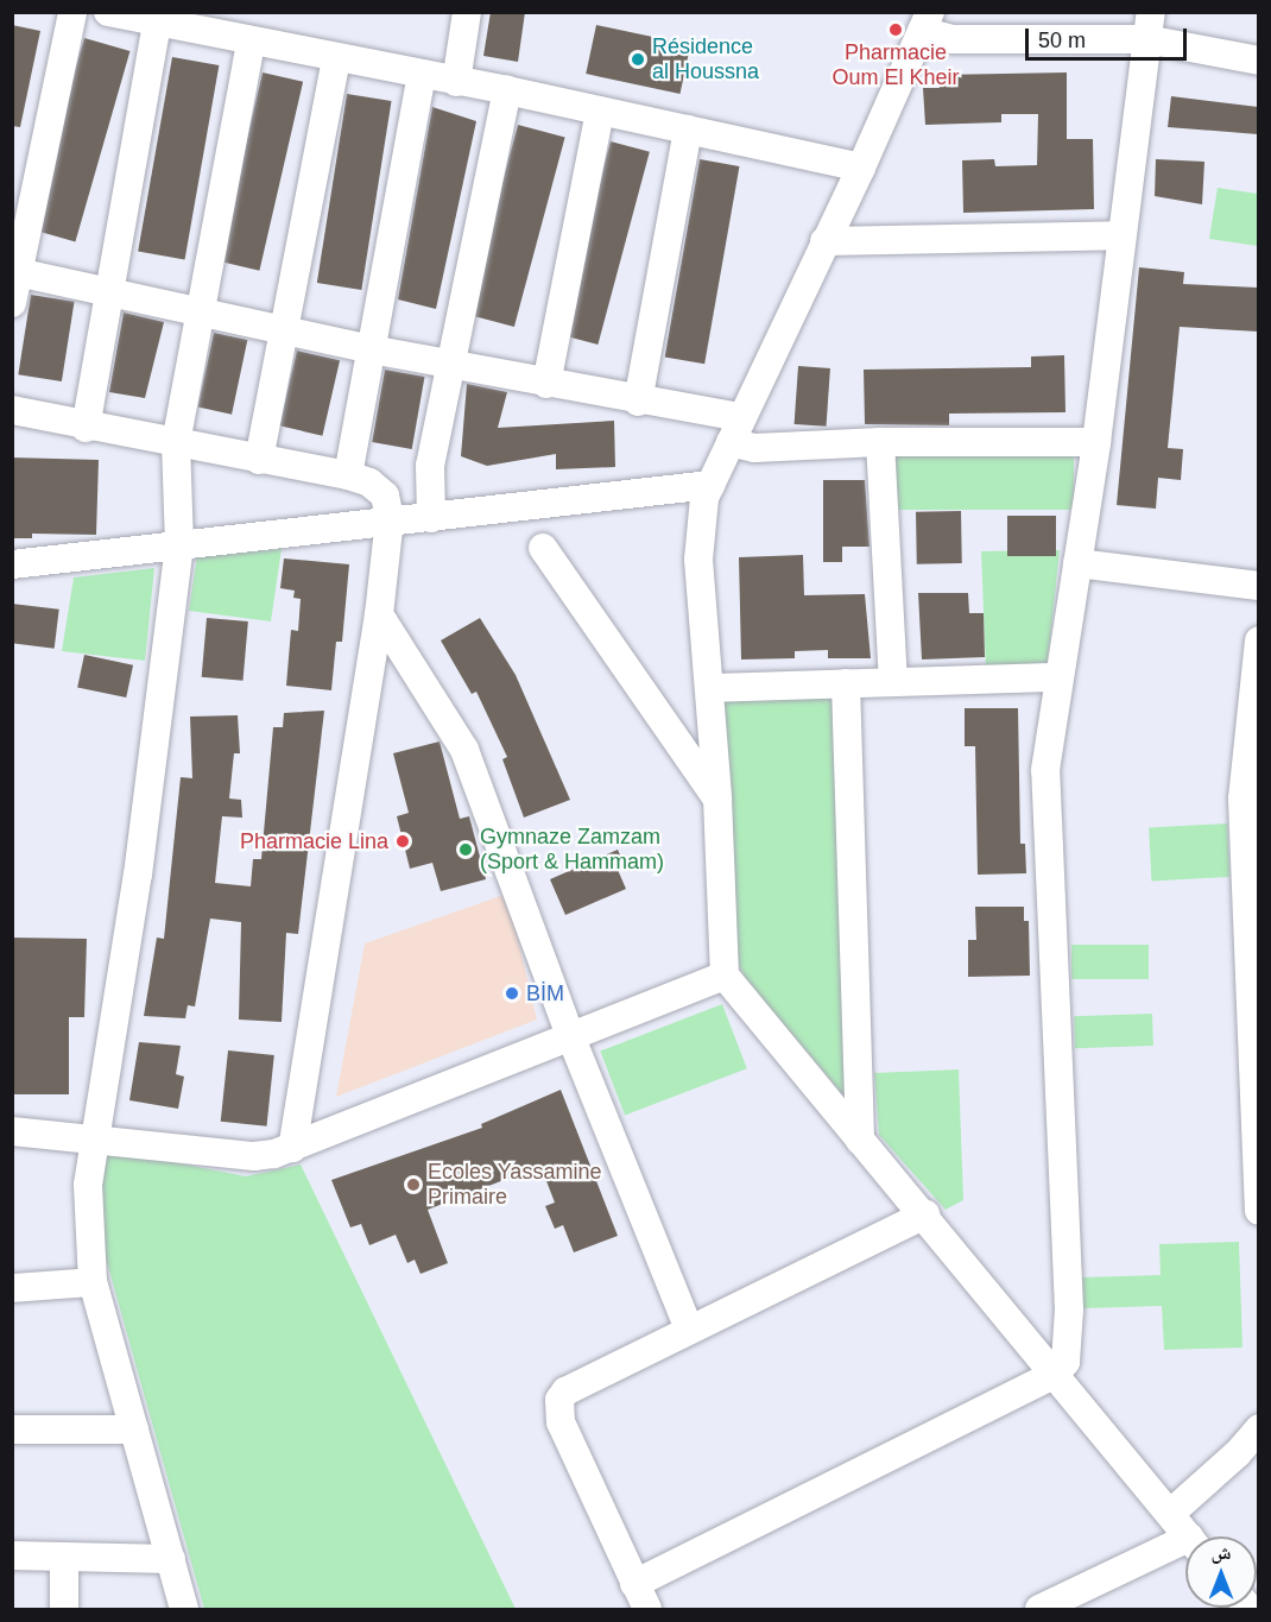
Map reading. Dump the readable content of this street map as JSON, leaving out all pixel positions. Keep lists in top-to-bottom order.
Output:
{
  "places": [
    "Pharmacie Oum El Kheir",
    "Résidence al Houssna",
    "Pharmacie Lina",
    "Gymnaze Zamzam (Sport & Hammam)",
    "BİM",
    "Ecoles Yassamine Primaire"
  ],
  "scale_bar": "50 m",
  "north": "top"
}
